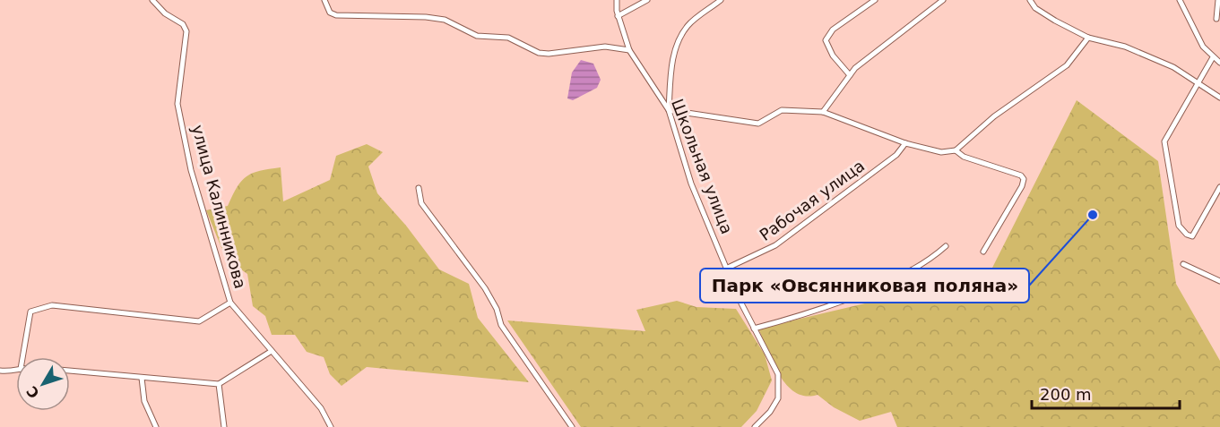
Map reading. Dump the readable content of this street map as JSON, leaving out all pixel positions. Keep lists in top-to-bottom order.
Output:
{
  "streets": {
    "street": ["Школьная улица", "Рабочая улица", "улица Калинникова"]
  },
  "crossings": [
    ["Школьная улица", "Рабочая улица"]
  ],
  "places": ["Парк «Овсянниковая поляна»"],
  "scale_bar": "200 m",
  "north": "bottom left"
}
